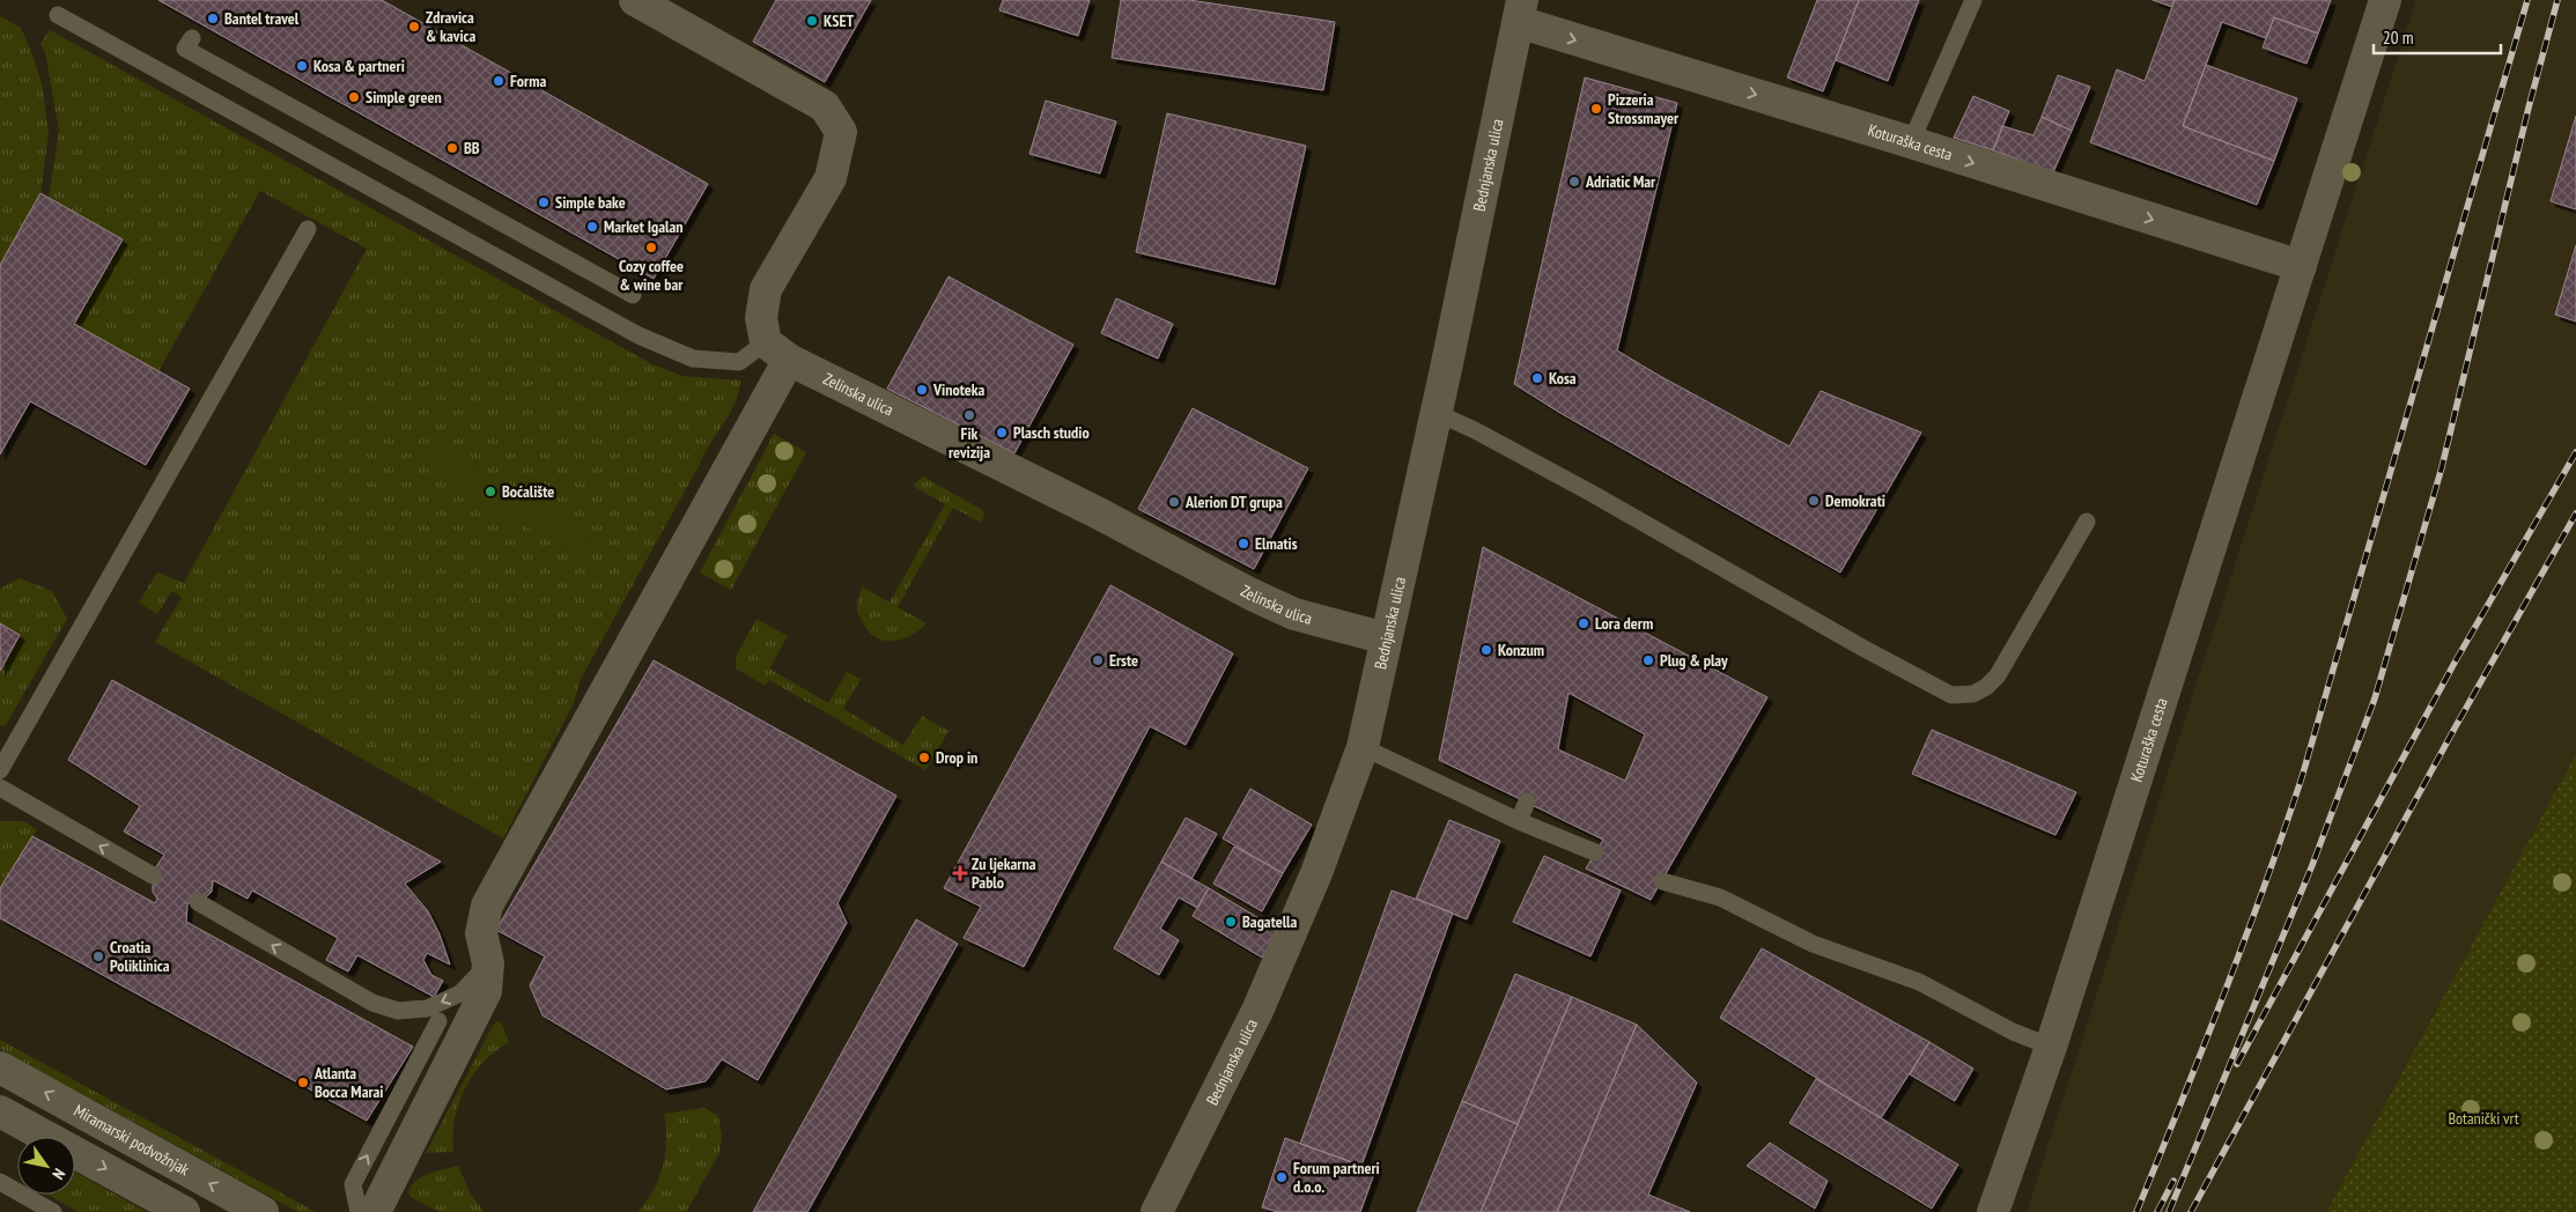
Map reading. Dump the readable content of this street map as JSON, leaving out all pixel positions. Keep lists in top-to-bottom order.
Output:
{
  "streets": {
    "street": [
      "Koturaška cesta",
      "Bednjanska ulica",
      "Zelinska ulica",
      "Miramarski podvožnjak"
    ]
  },
  "crossings": [
    ["Koturaška cesta", "Bednjanska ulica"],
    ["Bednjanska ulica", "Zelinska ulica"]
  ],
  "one_way": ["Koturaška cesta"],
  "parks": ["Botanički vrt"],
  "places": {
    "other": [
      "Bantel travel",
      "KSET",
      "Zdravica & kavica",
      "Kosa & partneri",
      "Forma",
      "Simple green",
      "Pizzeria Strossmayer",
      "BB",
      "Adriatic Mar",
      "Simple bake",
      "Market Igalan",
      "Cozy coffee & wine bar",
      "Kosa",
      "Vinoteka",
      "Fik revizija",
      "Plasch studio",
      "Boćalište",
      "Demokrati",
      "Alerion DT grupa",
      "Elmatis",
      "Lora derm",
      "Konzum",
      "Erste",
      "Plug & play",
      "Drop in",
      "Bagatella",
      "Croatia Poliklinica",
      "Atlanta Bocca Marai",
      "Forum partneri d.o.o."
    ],
    "health": ["Zu ljekarna Pablo"]
  },
  "scale_bar": "20 m",
  "north": "bottom right"
}
